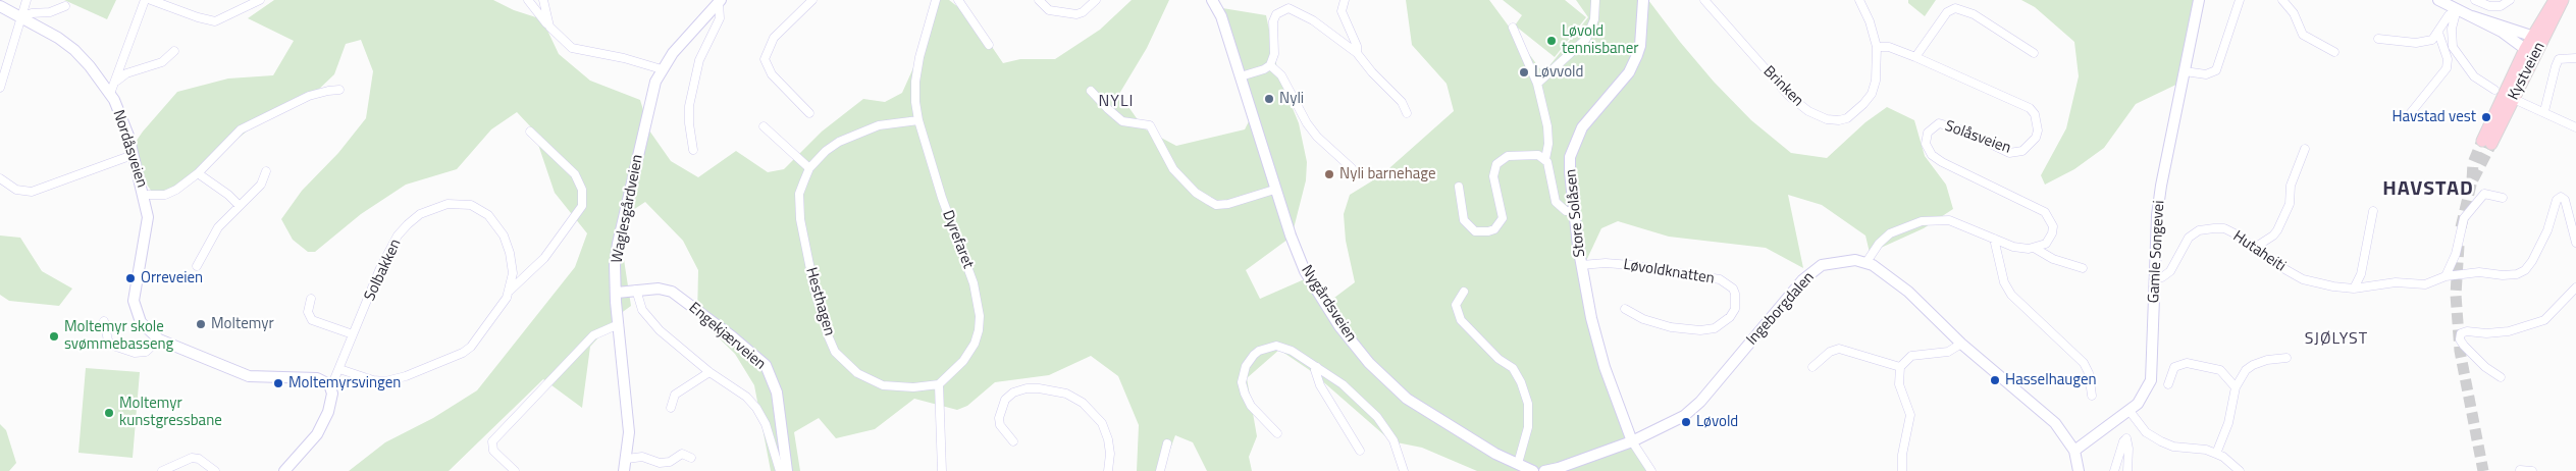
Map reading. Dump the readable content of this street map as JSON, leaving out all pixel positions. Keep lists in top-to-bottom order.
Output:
{
  "streets": {
    "main road": [
      "Kystveien",
      "Nordåsveien",
      "Waglesgårdveien",
      "Store Solåsen",
      "Gamle Songevei",
      "Nygårdsveien",
      "Ingeborgdalen",
      "Engekjærveien"
    ],
    "street": [
      "Brinken",
      "Solåsveien",
      "Dyrefaret",
      "Hutaheiti",
      "Solbakken",
      "Løvoldknatten",
      "Hesthagen"
    ]
  },
  "crossings": [
    ["Brinken", "Solåsveien"],
    ["Waglesgårdveien", "Engekjærveien"],
    ["Store Solåsen", "Løvoldknatten"],
    ["Store Solåsen", "Ingeborgdalen"],
    ["Dyrefaret", "Hesthagen"],
    ["Gamle Songevei", "Hutaheiti"],
    ["Gamle Songevei", "Ingeborgdalen"]
  ],
  "districts": ["NYLI", "HAVSTAD", "SJØLYST"],
  "places": [
    "Løvold tennisbaner",
    "Løvvold",
    "Nyli",
    "Havstad vest",
    "Nyli barnehage",
    "Orreveien",
    "Moltemyr",
    "Moltemyr skole svømmebasseng",
    "Hasselhaugen",
    "Moltemyrsvingen",
    "Moltemyr kunstgressbane",
    "Løvold"
  ]
}
